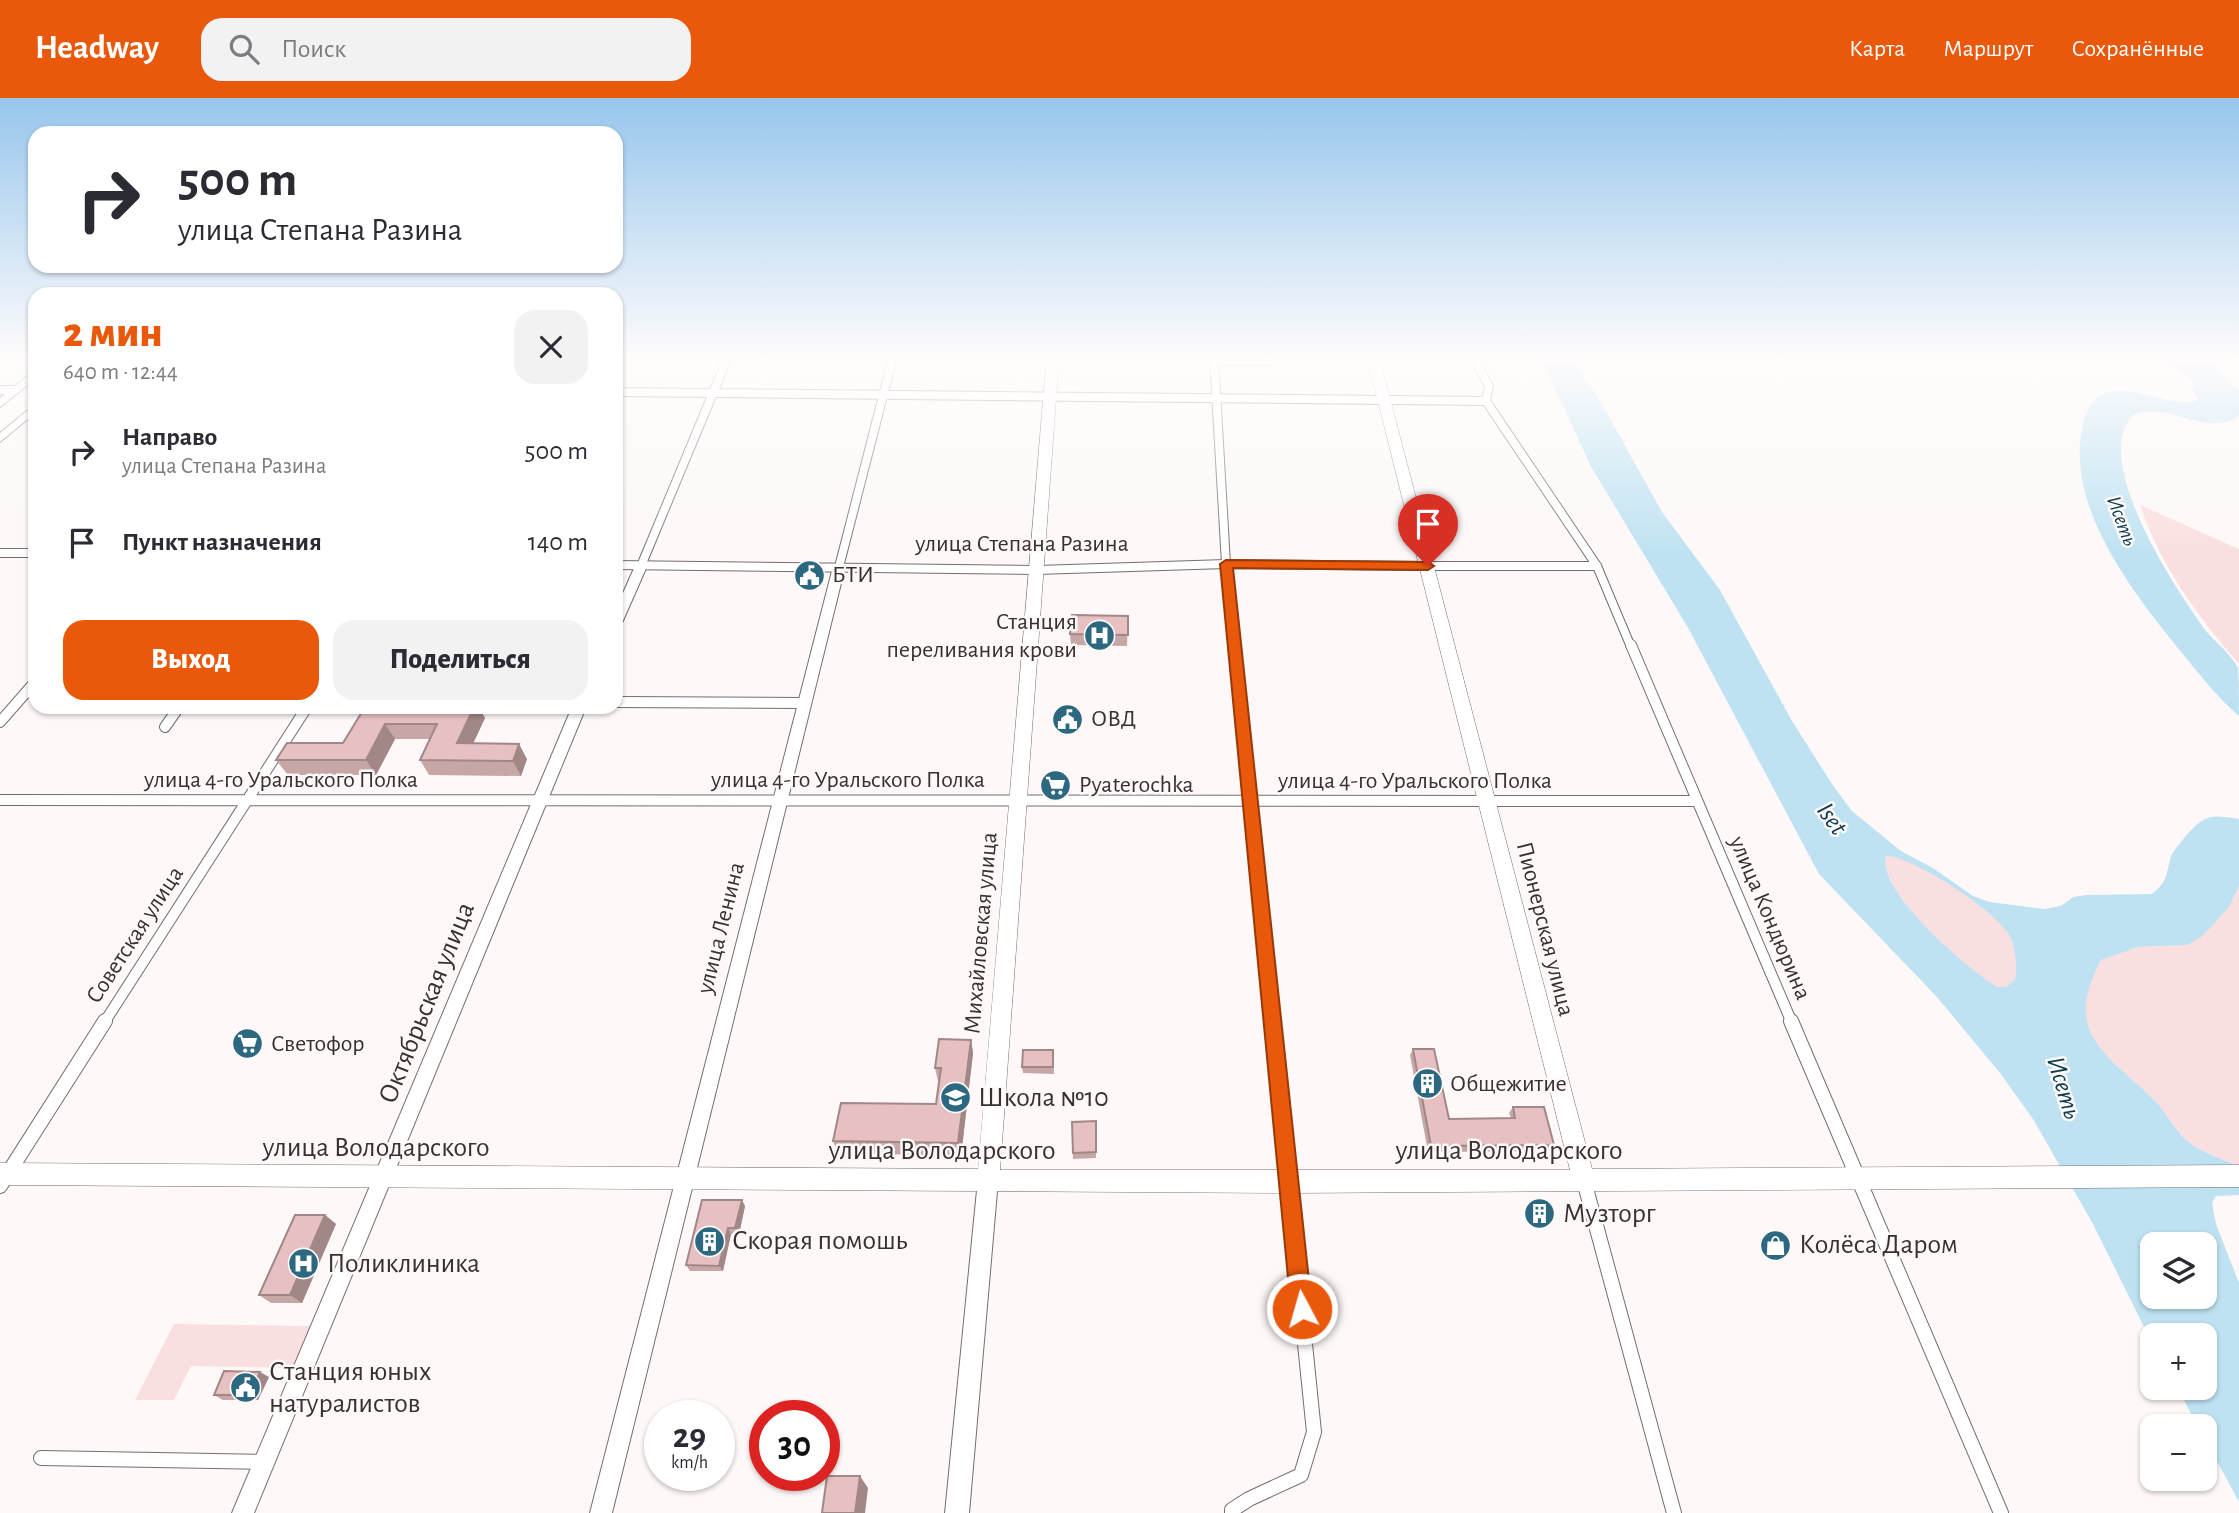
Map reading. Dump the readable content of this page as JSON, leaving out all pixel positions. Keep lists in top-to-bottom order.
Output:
{
  "streets": {
    "main road": [
      "улица Степана Разина",
      "Пионерская улица",
      "Михайловская улица",
      "улица Володарского"
    ],
    "street": [
      "улица 4-го Уральского Полка",
      "улица Кондюрина",
      "улица Ленина",
      "Советская улица",
      "Октябрьская улица"
    ]
  },
  "crossings": [
    ["улица Степана Разина", "улица Ленина"],
    ["улица Степана Разина", "Пионерская улица"],
    ["улица Степана Разина", "Михайловская улица"],
    ["улица 4-го Уральского Полка", "улица Кондюрина"],
    ["улица 4-го Уральского Полка", "улица Ленина"],
    ["улица 4-го Уральского Полка", "Пионерская улица"],
    ["улица 4-го Уральского Полка", "Михайловская улица"],
    ["улица 4-го Уральского Полка", "Советская улица"],
    ["улица 4-го Уральского Полка", "Октябрьская улица"],
    ["улица Кондюрина", "улица Володарского"],
    ["улица Ленина", "улица Володарского"],
    ["Пионерская улица", "улица Володарского"],
    ["Михайловская улица", "улица Володарского"],
    ["Советская улица", "улица Володарского"],
    ["Октябрьская улица", "улица Володарского"]
  ],
  "water": ["Исеть", "Iset"],
  "places": {
    "public building": ["БТИ", "ОВД", "Станция юных натуралистов"],
    "hospital": ["Станция переливания крови", "Поликлиника"],
    "supermarket": ["Pyaterochka", "Светофор"],
    "building": ["Общежитие", "Музторг", "Скорая помошь"],
    "school or university": ["Школа №10"],
    "shop": ["Колёса Даром"]
  },
  "page": {
    "header": "Headway",
    "search": "Поиск",
    "nav": ["Карта", "Маршрут", "Сохранённые"],
    "turn": ["500 m", "улица Степана Разина"],
    "heading": ["2 мин", "640 m · 12:44"],
    "list": [
      {
        "name": "Направо",
        "note": "улица Степана Разина",
        "value": "500 m"
      },
      {
        "name": "Пункт назначения",
        "value": "140 m"
      }
    ],
    "buttons": ["Выход", "Поделиться"],
    "map_buttons": ["+", "−"],
    "speed": "29 km/h",
    "limit": "30"
  }
}
